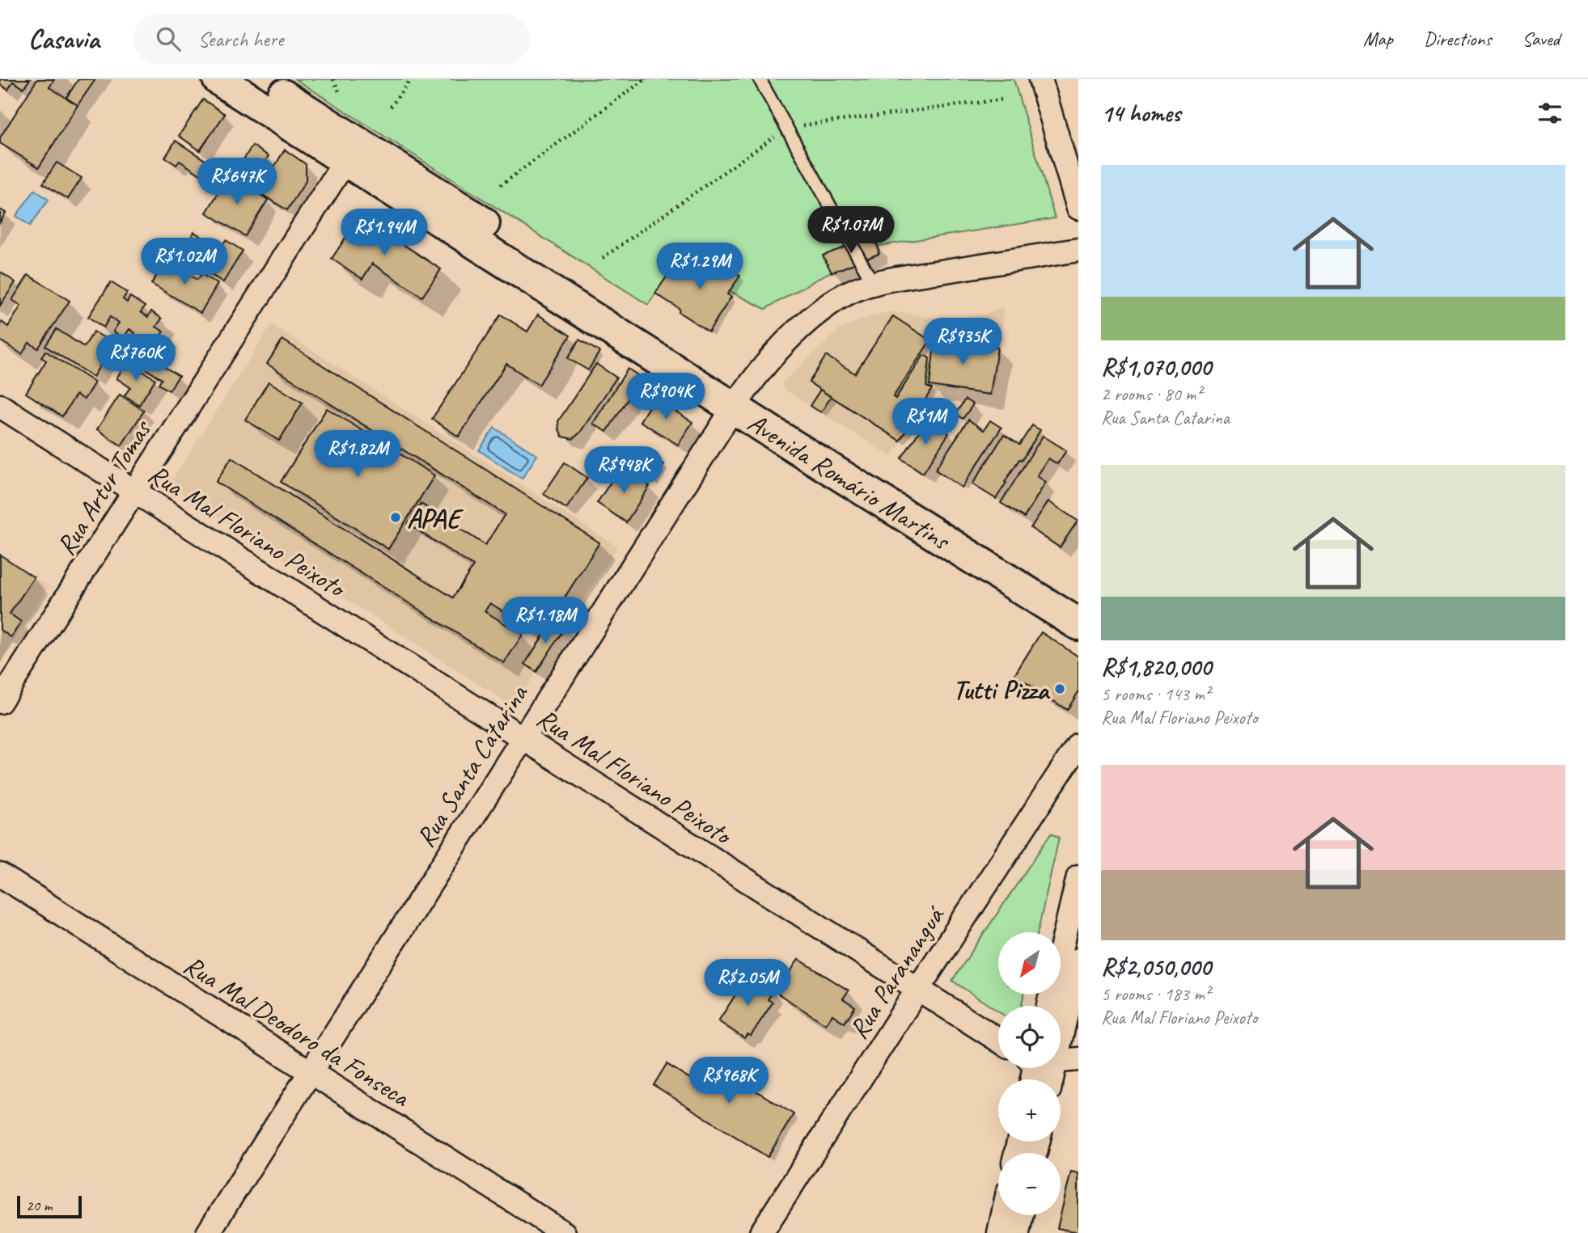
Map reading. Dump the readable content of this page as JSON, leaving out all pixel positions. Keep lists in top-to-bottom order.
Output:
{
  "streets": {
    "main road": ["Avenida Romário Martins"],
    "street": [
      "Rua Artur Tomas",
      "Rua Mal Floriano Peixoto",
      "Rua Santa Catarina",
      "Rua Parananguá",
      "Rua Mal Deodoro da Fonseca"
    ]
  },
  "crossings": [
    ["Avenida Romário Martins", "Rua Artur Tomas"],
    ["Avenida Romário Martins", "Rua Santa Catarina"],
    ["Rua Artur Tomas", "Rua Mal Floriano Peixoto"],
    ["Rua Mal Floriano Peixoto", "Rua Santa Catarina"],
    ["Rua Mal Floriano Peixoto", "Rua Parananguá"],
    ["Rua Santa Catarina", "Rua Mal Deodoro da Fonseca"]
  ],
  "places": ["APAE", "Tutti Pizza"],
  "scale_bar": "20 m",
  "north": "bottom left",
  "page": {
    "header": "Casavia",
    "search": "Search here",
    "nav": ["Map", "Directions", "Saved"],
    "heading": "14 homes",
    "list": [
      {
        "name": "R$1,070,000",
        "note": "2 rooms · 80 m² · Rua Santa Catarina"
      },
      {
        "name": "R$1,820,000",
        "note": "5 rooms · 143 m² · Rua Mal Floriano Peixoto"
      },
      {
        "name": "R$2,050,000",
        "note": "5 rooms · 183 m² · Rua Mal Floriano Peixoto"
      }
    ],
    "price": [
      "R$647K",
      "R$1.07M",
      "R$1.94M",
      "R$1.02M",
      "R$1.29M",
      "R$935K",
      "R$760K",
      "R$904K",
      "R$1M",
      "R$1.82M",
      "R$948K",
      "R$1.18M",
      "R$2.05M",
      "R$968K"
    ],
    "map_buttons": ["+", "−"],
    "scale": "20 m"
  }
}
